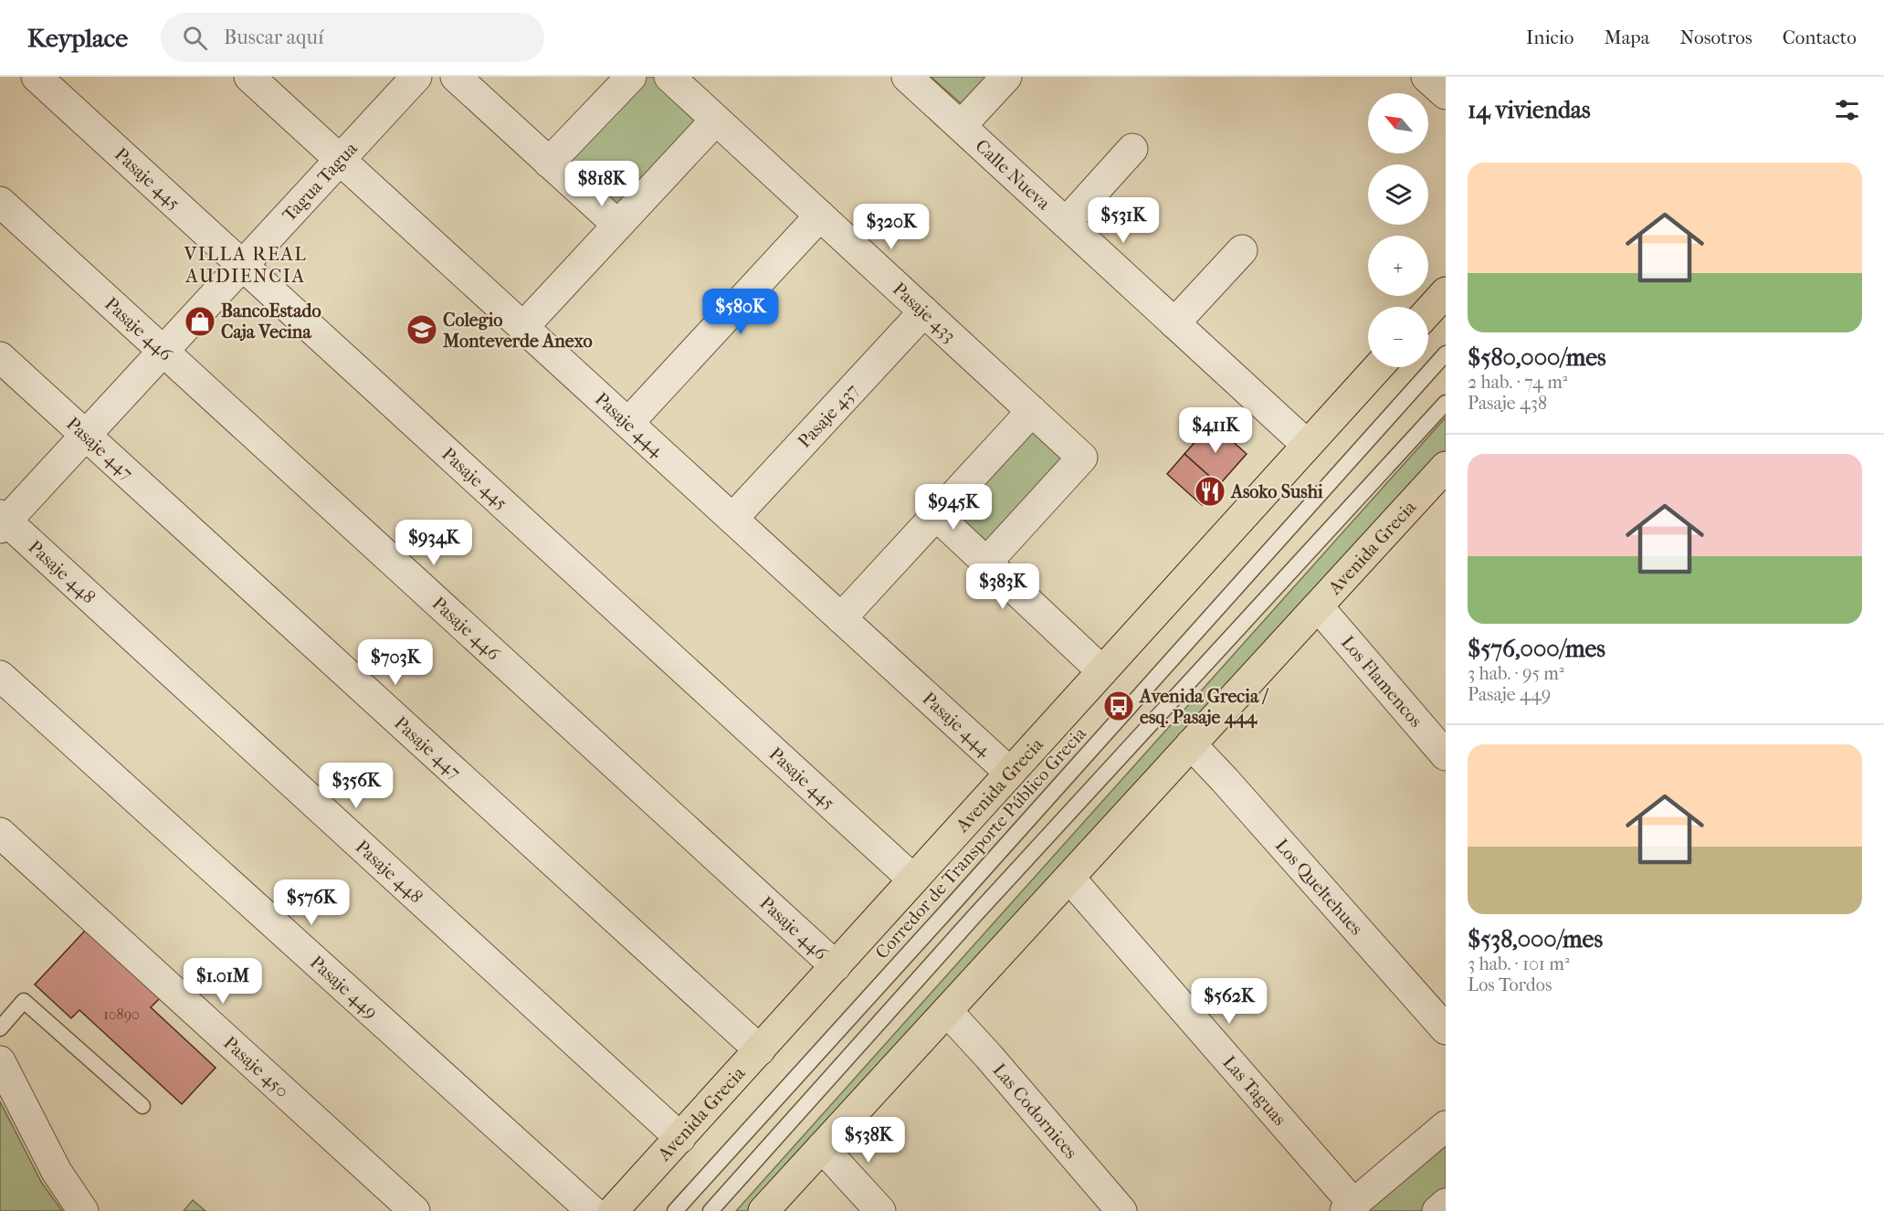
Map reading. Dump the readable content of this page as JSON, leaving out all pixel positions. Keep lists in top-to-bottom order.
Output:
{
  "streets": {
    "main road": ["Avenida Grecia"],
    "street": [
      "Calle Nueva",
      "Pasaje 445",
      "Tagua Tagua",
      "Pasaje 433",
      "Pasaje 446",
      "Pasaje 437",
      "Pasaje 444",
      "Pasaje 447",
      "Pasaje 448",
      "Los Flamencos",
      "Los Queltehues",
      "Pasaje 449",
      "Pasaje 450",
      "Las Taguas",
      "Las Codornices"
    ],
    "lane": ["Corredor de Transporte Público Grecia"]
  },
  "crossings": [
    ["Calle Nueva", "Avenida Grecia"],
    ["Pasaje 445", "Tagua Tagua"],
    ["Pasaje 445", "Avenida Grecia"],
    ["Tagua Tagua", "Pasaje 446"],
    ["Tagua Tagua", "Pasaje 444"],
    ["Tagua Tagua", "Pasaje 447"],
    ["Tagua Tagua", "Pasaje 448"],
    ["Pasaje 433", "Pasaje 437"],
    ["Pasaje 446", "Avenida Grecia"],
    ["Pasaje 437", "Pasaje 444"],
    ["Pasaje 444", "Avenida Grecia"],
    ["Pasaje 447", "Avenida Grecia"],
    ["Avenida Grecia", "Pasaje 448"],
    ["Avenida Grecia", "Los Flamencos"],
    ["Avenida Grecia", "Los Queltehues"],
    ["Avenida Grecia", "Las Taguas"],
    ["Avenida Grecia", "Las Codornices"]
  ],
  "districts": ["VILLA REAL AUDIENCIA"],
  "places": {
    "shop": ["BancoEstado Caja Vecina"],
    "school or university": ["Colegio Monteverde Anexo"],
    "restaurant": ["Asoko Sushi"],
    "bus stop": ["Avenida Grecia / esq. Pasaje 444"]
  },
  "house_numbers": ["10890"],
  "north": "top left",
  "page": {
    "header": "Keyplace",
    "search": "Buscar aquí",
    "nav": [
      "Inicio",
      "Mapa",
      "Nosotros",
      "Contacto"
    ],
    "heading": "14 viviendas",
    "map_buttons": ["+", "−"],
    "list": [
      {
        "name": "$580,000/mes",
        "note": "2 hab. · 74 m² · Pasaje 438"
      },
      {
        "name": "$576,000/mes",
        "note": "3 hab. · 95 m² · Pasaje 449"
      },
      {
        "name": "$538,000/mes",
        "note": "3 hab. · 101 m² · Los Tordos"
      }
    ],
    "price": [
      "$818K",
      "$531K",
      "$320K",
      "$580K",
      "$411K",
      "$945K",
      "$934K",
      "$383K",
      "$703K",
      "$356K",
      "$576K",
      "$1.01M",
      "$562K",
      "$538K"
    ]
  }
}
